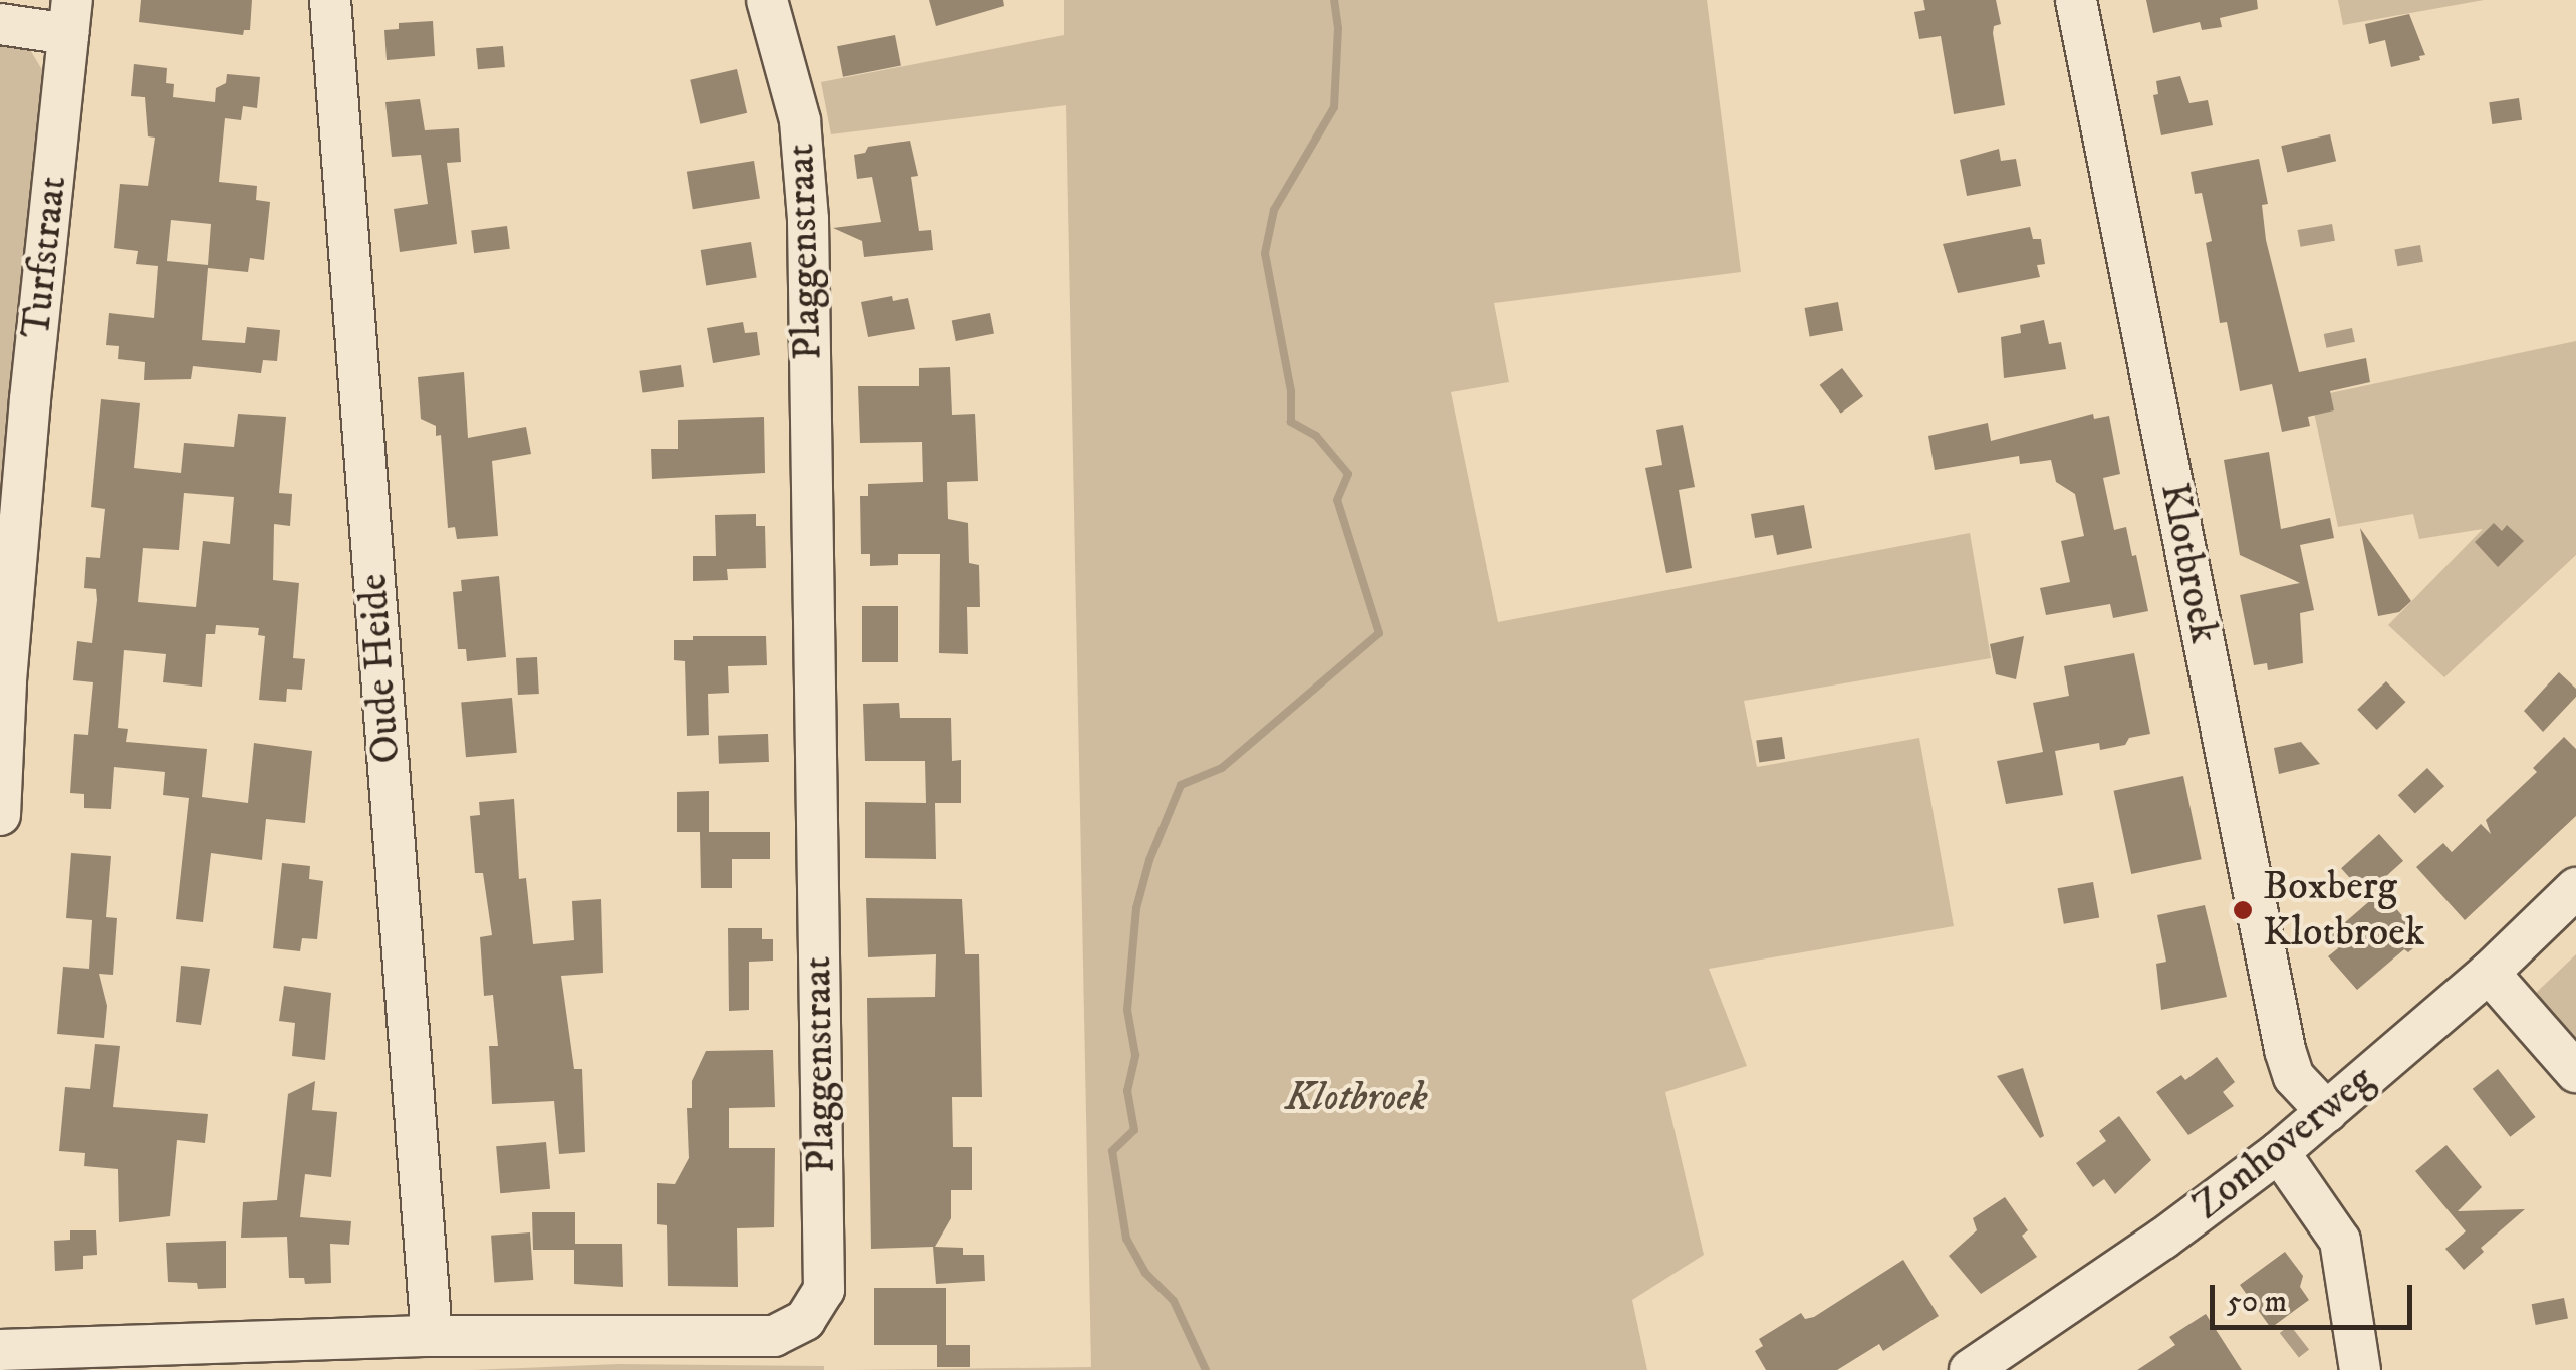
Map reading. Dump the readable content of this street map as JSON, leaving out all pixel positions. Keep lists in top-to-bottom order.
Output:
{
  "streets": {
    "street": [
      "Plaggenstraat",
      "Turfstraat",
      "Klotbroek",
      "Oude Heide",
      "Zonhoverweg"
    ]
  },
  "crossings": [
    ["Plaggenstraat", "Oude Heide"],
    ["Klotbroek", "Zonhoverweg"]
  ],
  "parks": ["Klotbroek"],
  "places": ["Boxberg Klotbroek"],
  "scale_bar": "50 m"
}
